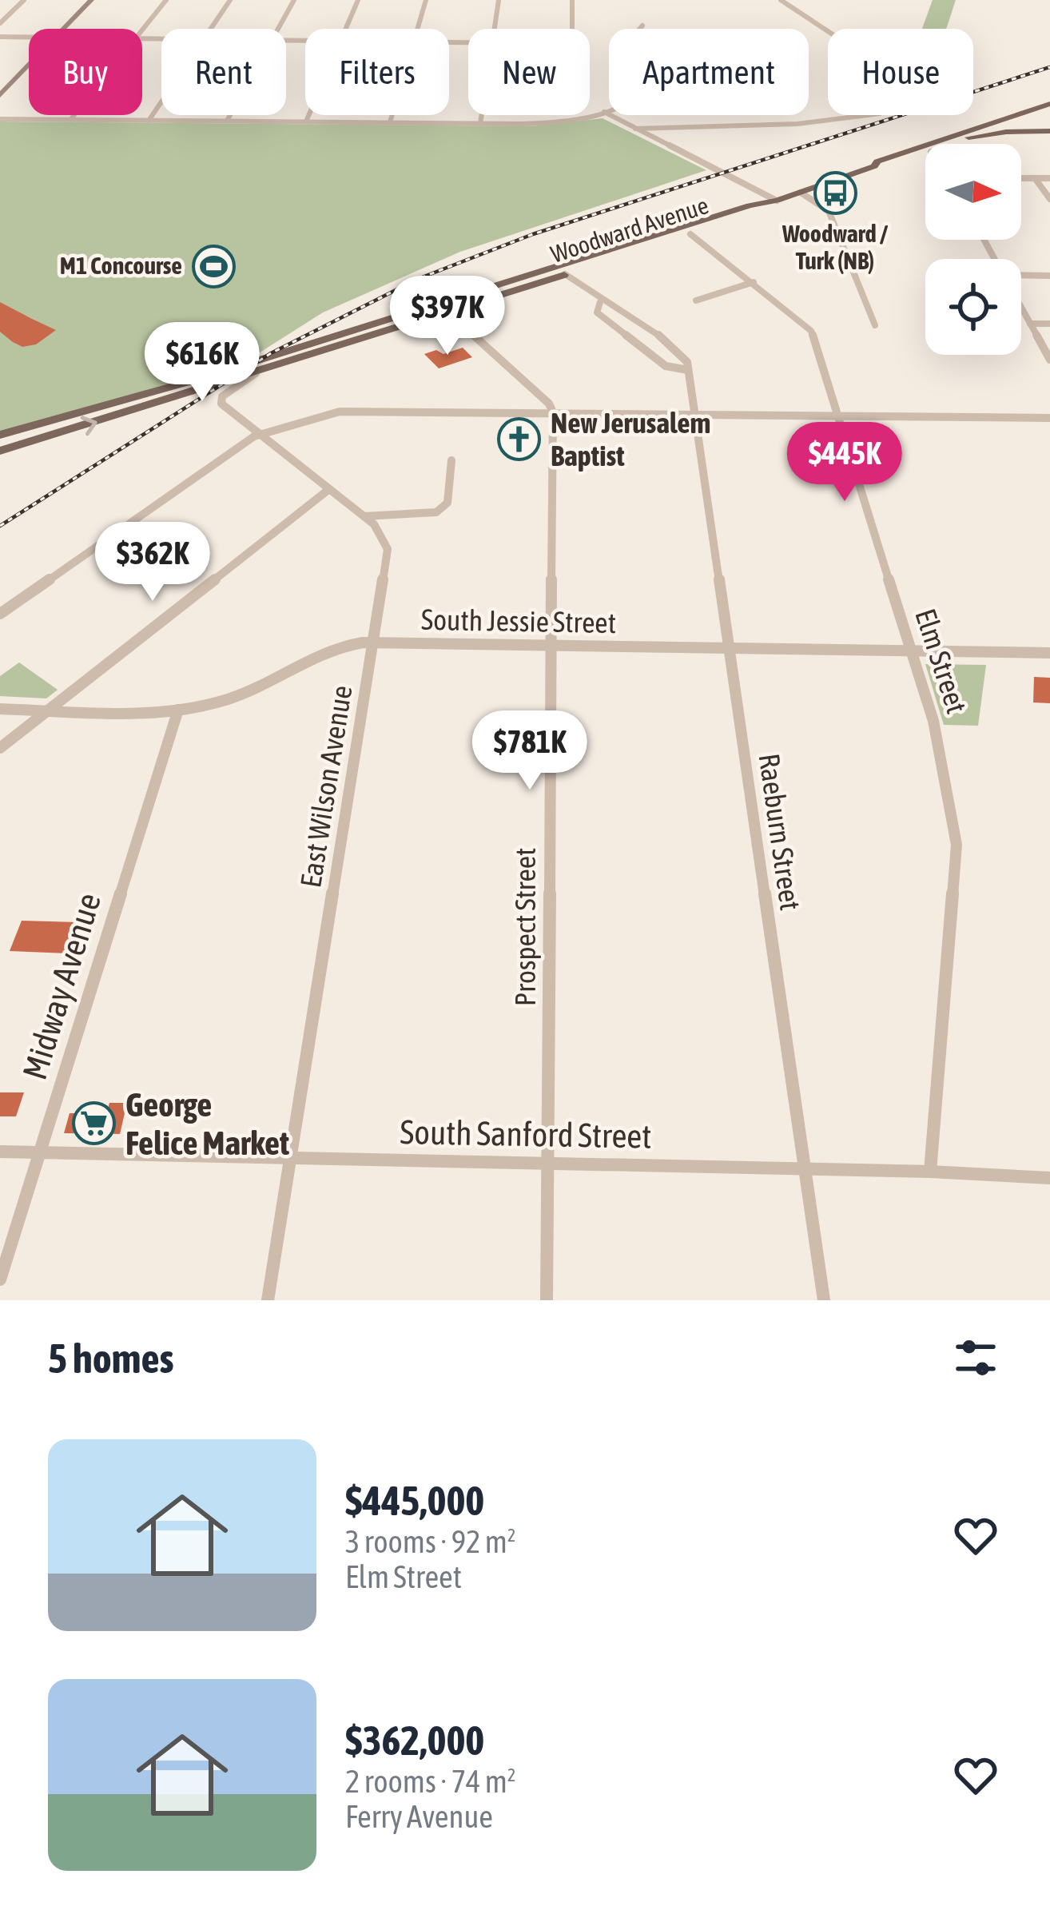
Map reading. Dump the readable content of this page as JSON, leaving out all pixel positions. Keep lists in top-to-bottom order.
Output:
{
  "streets": {
    "main road": ["Woodward Avenue"],
    "street": [
      "South Jessie Street",
      "Elm Street",
      "East Wilson Avenue",
      "Raeburn Street",
      "Prospect Street",
      "Midway Avenue",
      "South Sanford Street"
    ]
  },
  "crossings": [
    ["Woodward Avenue", "Elm Street"],
    ["Woodward Avenue", "East Wilson Avenue"],
    ["South Jessie Street", "Elm Street"],
    ["South Jessie Street", "East Wilson Avenue"],
    ["South Jessie Street", "Raeburn Street"],
    ["South Jessie Street", "Prospect Street"],
    ["South Jessie Street", "Midway Avenue"],
    ["Elm Street", "South Sanford Street"],
    ["East Wilson Avenue", "South Sanford Street"],
    ["Raeburn Street", "South Sanford Street"],
    ["Prospect Street", "South Sanford Street"],
    ["Midway Avenue", "South Sanford Street"]
  ],
  "places": {
    "bus stop": ["Woodward / Turk (NB)"],
    "sports": ["M1 Concourse"],
    "church": ["New Jerusalem Baptist"],
    "supermarket": ["George Felice Market"]
  },
  "north": "right",
  "page": {
    "chip": [
      "Buy",
      "Rent",
      "Filters",
      "New",
      "Apartment",
      "House"
    ],
    "price": [
      "$397K",
      "$616K",
      "$445K",
      "$362K",
      "$781K"
    ],
    "heading": "5 homes",
    "list": [
      {
        "name": "$445,000",
        "note": "3 rooms · 92 m² · Elm Street"
      },
      {
        "name": "$362,000",
        "note": "2 rooms · 74 m² · Ferry Avenue"
      }
    ]
  }
}
